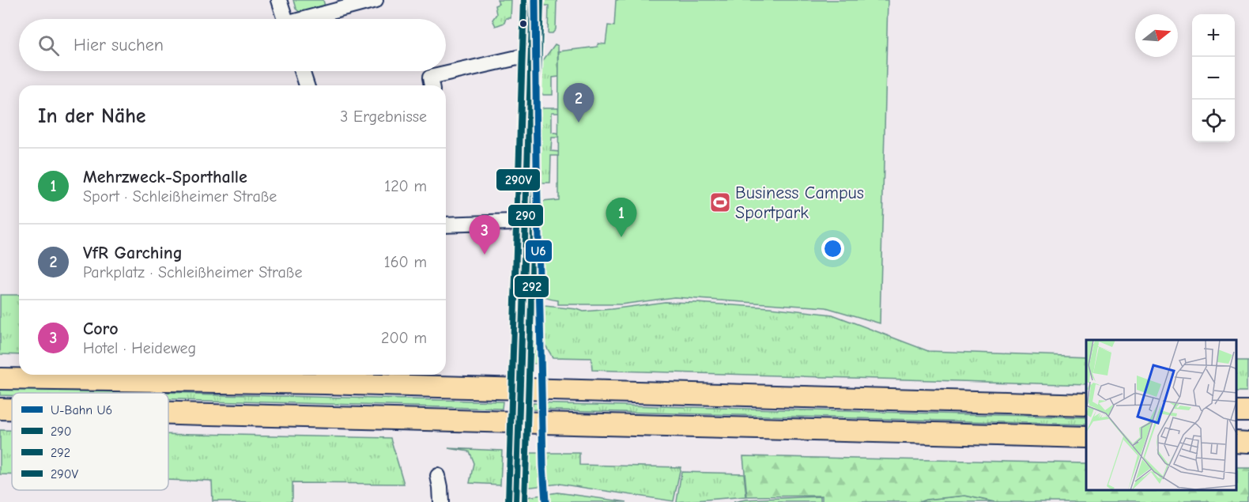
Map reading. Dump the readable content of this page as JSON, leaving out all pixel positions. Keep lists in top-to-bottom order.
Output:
{
  "places": {
    "sports": ["Business Campus Sportpark"]
  },
  "lines": [
    "metro line U6",
    "transit line 290",
    "transit line 292",
    "transit line 290V"
  ],
  "legend": [
    "U-Bahn U6",
    "290",
    "292",
    "290V"
  ],
  "north": "right",
  "page": {
    "map_buttons": ["+", "−"],
    "search": "Hier suchen",
    "pins": ["2", "1", "3"],
    "heading": ["In der Nähe", "3 Ergebnisse"],
    "list": [
      {
        "mark": "1",
        "name": "Mehrzweck-Sporthalle",
        "note": "Sport · Schleißheimer Straße",
        "value": "120 m"
      },
      {
        "mark": "2",
        "name": "VfR Garching",
        "note": "Parkplatz · Schleißheimer Straße",
        "value": "160 m"
      },
      {
        "mark": "3",
        "name": "Coro",
        "note": "Hotel · Heideweg",
        "value": "200 m"
      }
    ]
  }
}
